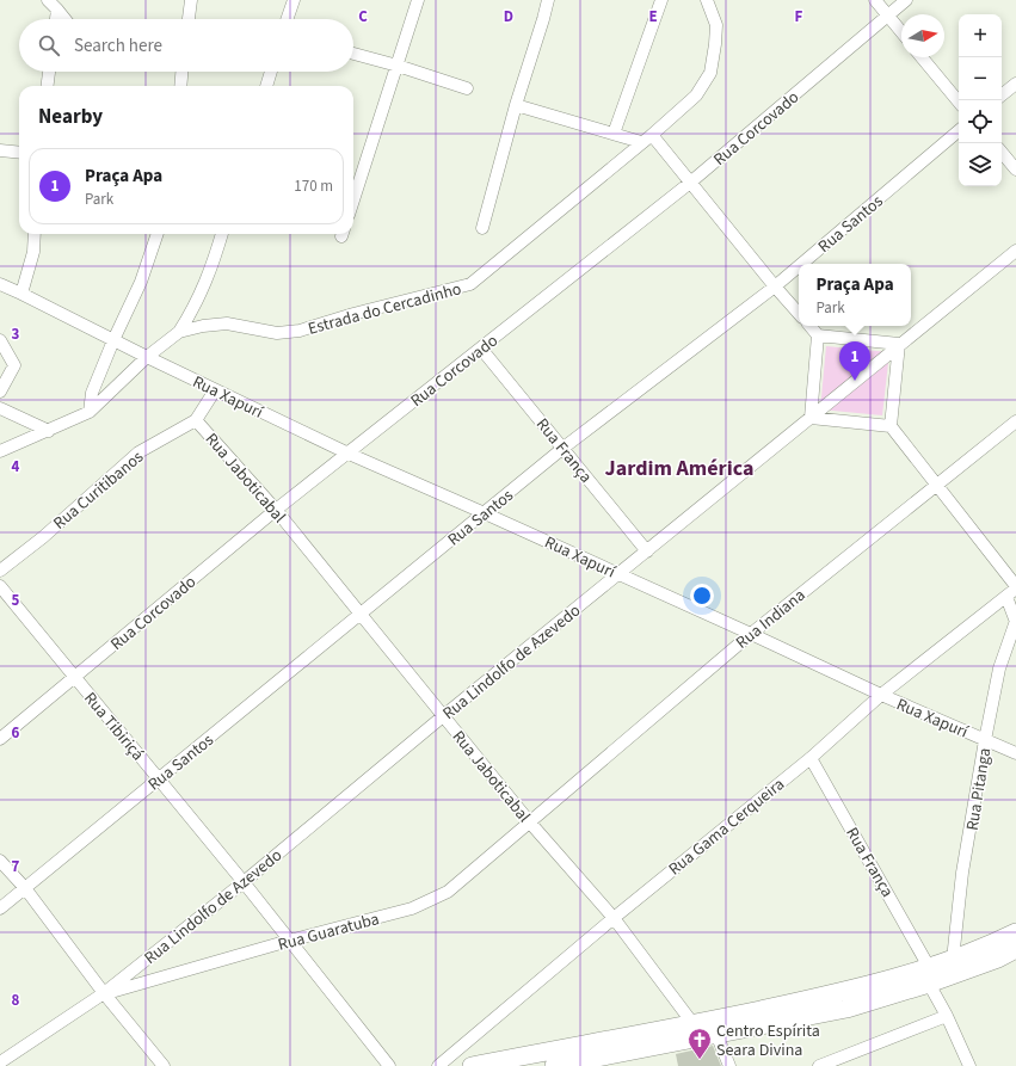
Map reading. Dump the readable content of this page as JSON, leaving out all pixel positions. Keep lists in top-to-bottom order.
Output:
{
  "streets": {
    "street": [
      "Rua Corcovado",
      "Rua Santos",
      "Estrada do Cercadinho",
      "Rua Xapurí",
      "Rua França",
      "Rua Jaboticabal",
      "Rua Curitibanos",
      "Rua Indiana",
      "Rua Lindolfo de Azevedo",
      "Rua Tibiriçá",
      "Rua Pitanga",
      "Rua Gama Cerqueira",
      "Rua Guaratuba"
    ]
  },
  "crossings": [
    ["Rua Corcovado", "Rua Xapurí"],
    ["Rua Corcovado", "Rua França"],
    ["Rua Corcovado", "Rua Jaboticabal"],
    ["Rua Corcovado", "Rua Tibiriçá"],
    ["Rua Santos", "Rua Xapurí"],
    ["Rua Santos", "Rua França"],
    ["Rua Santos", "Rua Jaboticabal"],
    ["Rua Santos", "Rua Tibiriçá"],
    ["Estrada do Cercadinho", "Rua Xapurí"],
    ["Rua Xapurí", "Rua Curitibanos"],
    ["Rua Xapurí", "Rua Indiana"],
    ["Rua Xapurí", "Rua Lindolfo de Azevedo"],
    ["Rua Xapurí", "Rua Pitanga"],
    ["Rua Xapurí", "Rua Gama Cerqueira"],
    ["Rua França", "Rua Lindolfo de Azevedo"],
    ["Rua França", "Rua Gama Cerqueira"],
    ["Rua Jaboticabal", "Rua Curitibanos"],
    ["Rua Jaboticabal", "Rua Indiana"],
    ["Rua Jaboticabal", "Rua Lindolfo de Azevedo"],
    ["Rua Jaboticabal", "Rua Gama Cerqueira"],
    ["Rua Jaboticabal", "Rua Guaratuba"],
    ["Rua Indiana", "Rua Guaratuba"],
    ["Rua Lindolfo de Azevedo", "Rua Tibiriçá"],
    ["Rua Lindolfo de Azevedo", "Rua Guaratuba"],
    ["Rua Tibiriçá", "Rua Guaratuba"]
  ],
  "districts": ["Jardim América"],
  "places": {
    "church": ["Centro Espírita Seara Divina"]
  },
  "north": "right",
  "page": {
    "map_buttons": ["+", "−"],
    "search": "Search here",
    "heading": "Nearby",
    "list": [
      {
        "mark": "1",
        "name": "Praça Apa",
        "note": "Park",
        "value": "170 m"
      }
    ],
    "popup": ["Praça Apa", "Park"],
    "pins": "1"
  },
  "grid": {
    "columns": [
      "C",
      "D",
      "E",
      "F"
    ],
    "rows": [
      "3",
      "4",
      "5",
      "6",
      "7",
      "8"
    ]
  }
}
